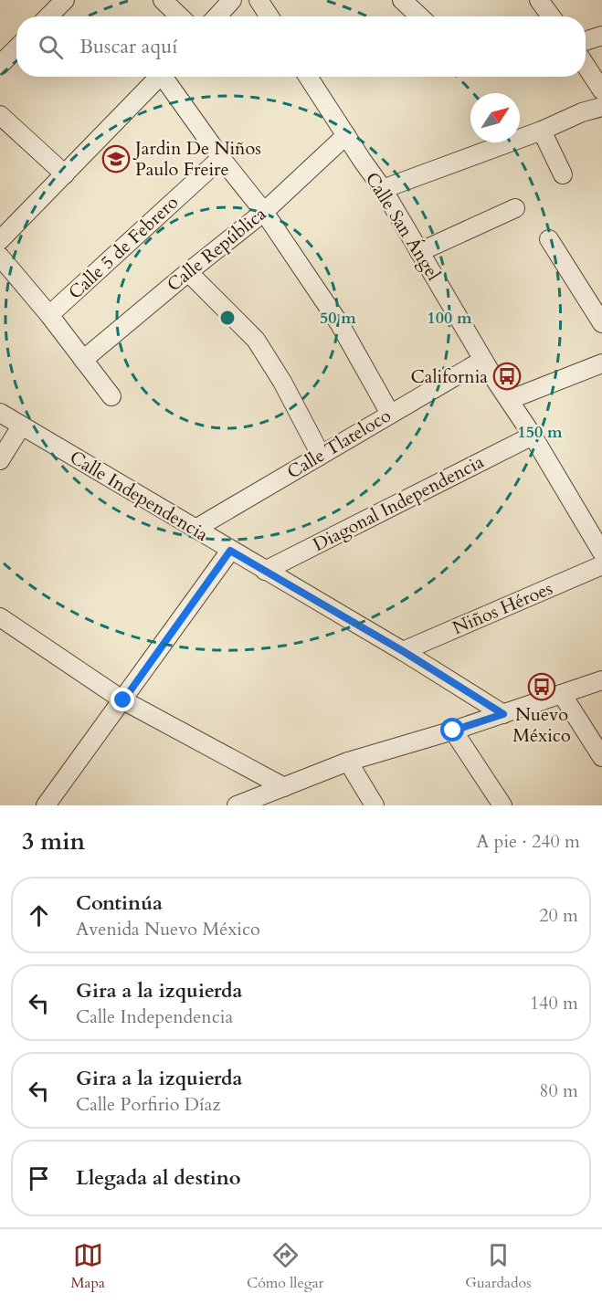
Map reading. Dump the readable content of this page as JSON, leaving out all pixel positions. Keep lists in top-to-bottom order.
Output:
{
  "streets": {
    "street": [
      "Calle San Ángel",
      "Calle 5 de Febrero",
      "Calle República",
      "Calle Tlateloco",
      "Calle Independencia",
      "Diagonal Independencia",
      "Niños Héroes"
    ]
  },
  "crossings": [
    ["Calle San Ángel", "Calle República"],
    ["Calle San Ángel", "Calle Tlateloco"],
    ["Calle San Ángel", "Diagonal Independencia"],
    ["Calle Tlateloco", "Calle Independencia"],
    ["Calle Independencia", "Diagonal Independencia"],
    ["Calle Independencia", "Niños Héroes"]
  ],
  "places": {
    "school or university": ["Jardin De Niños Paulo Freire"],
    "bus stop": ["California", "Nuevo México"]
  },
  "north": "top right",
  "page": {
    "search": "Buscar aquí",
    "heading": ["3 min", "A pie · 240 m"],
    "list": [
      ["Continúa", "Avenida Nuevo México", "20 m"],
      ["Gira a la izquierda", "Calle Independencia", "140 m"],
      ["Gira a la izquierda", "Calle Porfirio Díaz", "80 m"],
      "Llegada al destino"
    ],
    "nav": ["Mapa", "Cómo llegar", "Guardados"]
  },
  "rings": ["50 m", "100 m", "150 m"]
}
